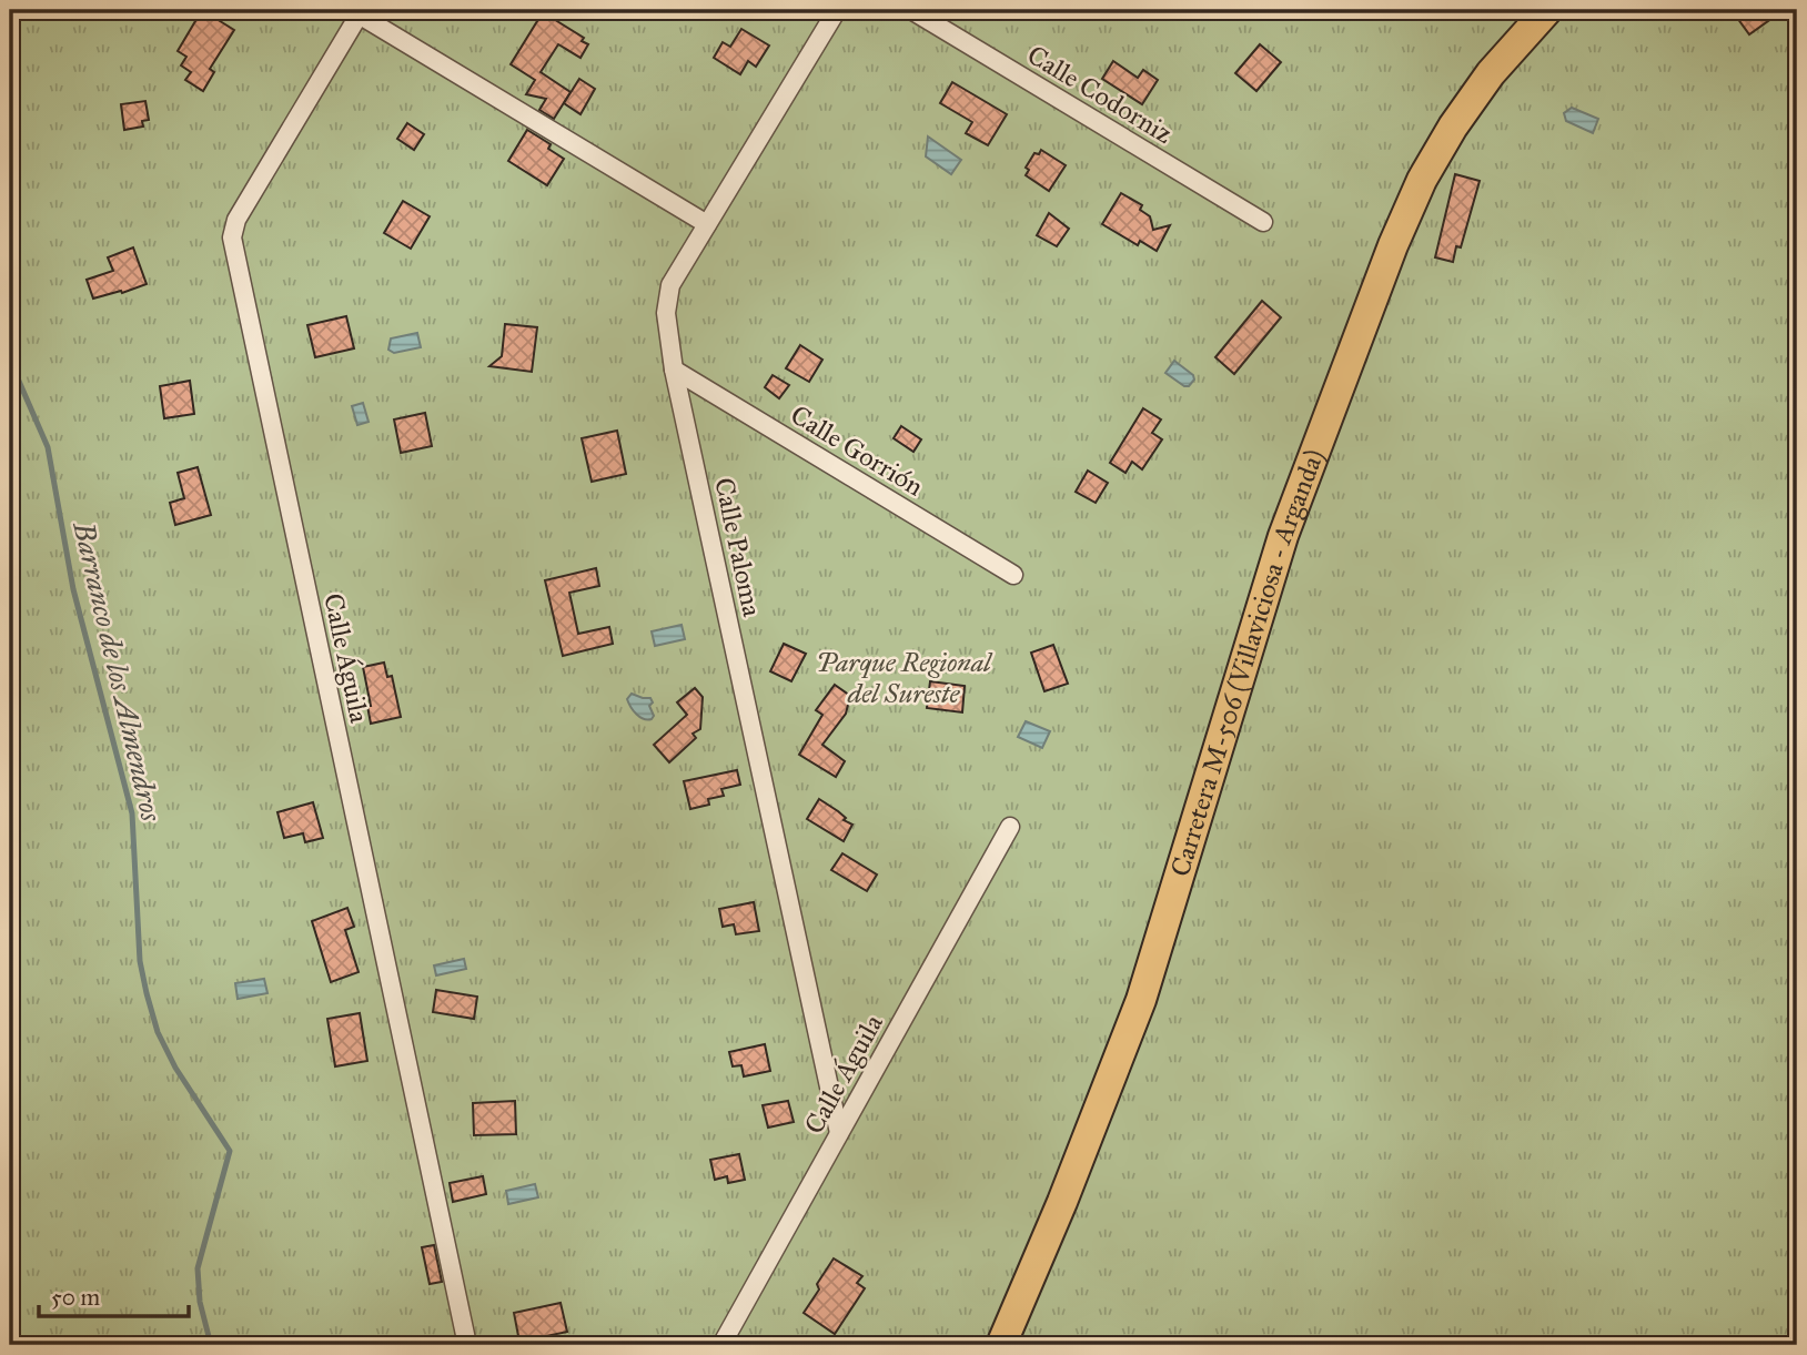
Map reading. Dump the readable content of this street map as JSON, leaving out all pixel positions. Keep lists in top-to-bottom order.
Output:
{
  "streets": {
    "main road": ["Carretera M-506 (Villaviciosa - Arganda)"],
    "street": [
      "Calle Codorniz",
      "Calle Gorrión",
      "Calle Paloma",
      "Calle Águila"
    ]
  },
  "crossings": [
    ["Calle Gorrión", "Calle Paloma"],
    ["Calle Paloma", "Calle Águila"]
  ],
  "water": ["Barranco de los Almendros"],
  "parks": ["Parque Regional del Sureste"],
  "scale_bar": "50 m"
}
